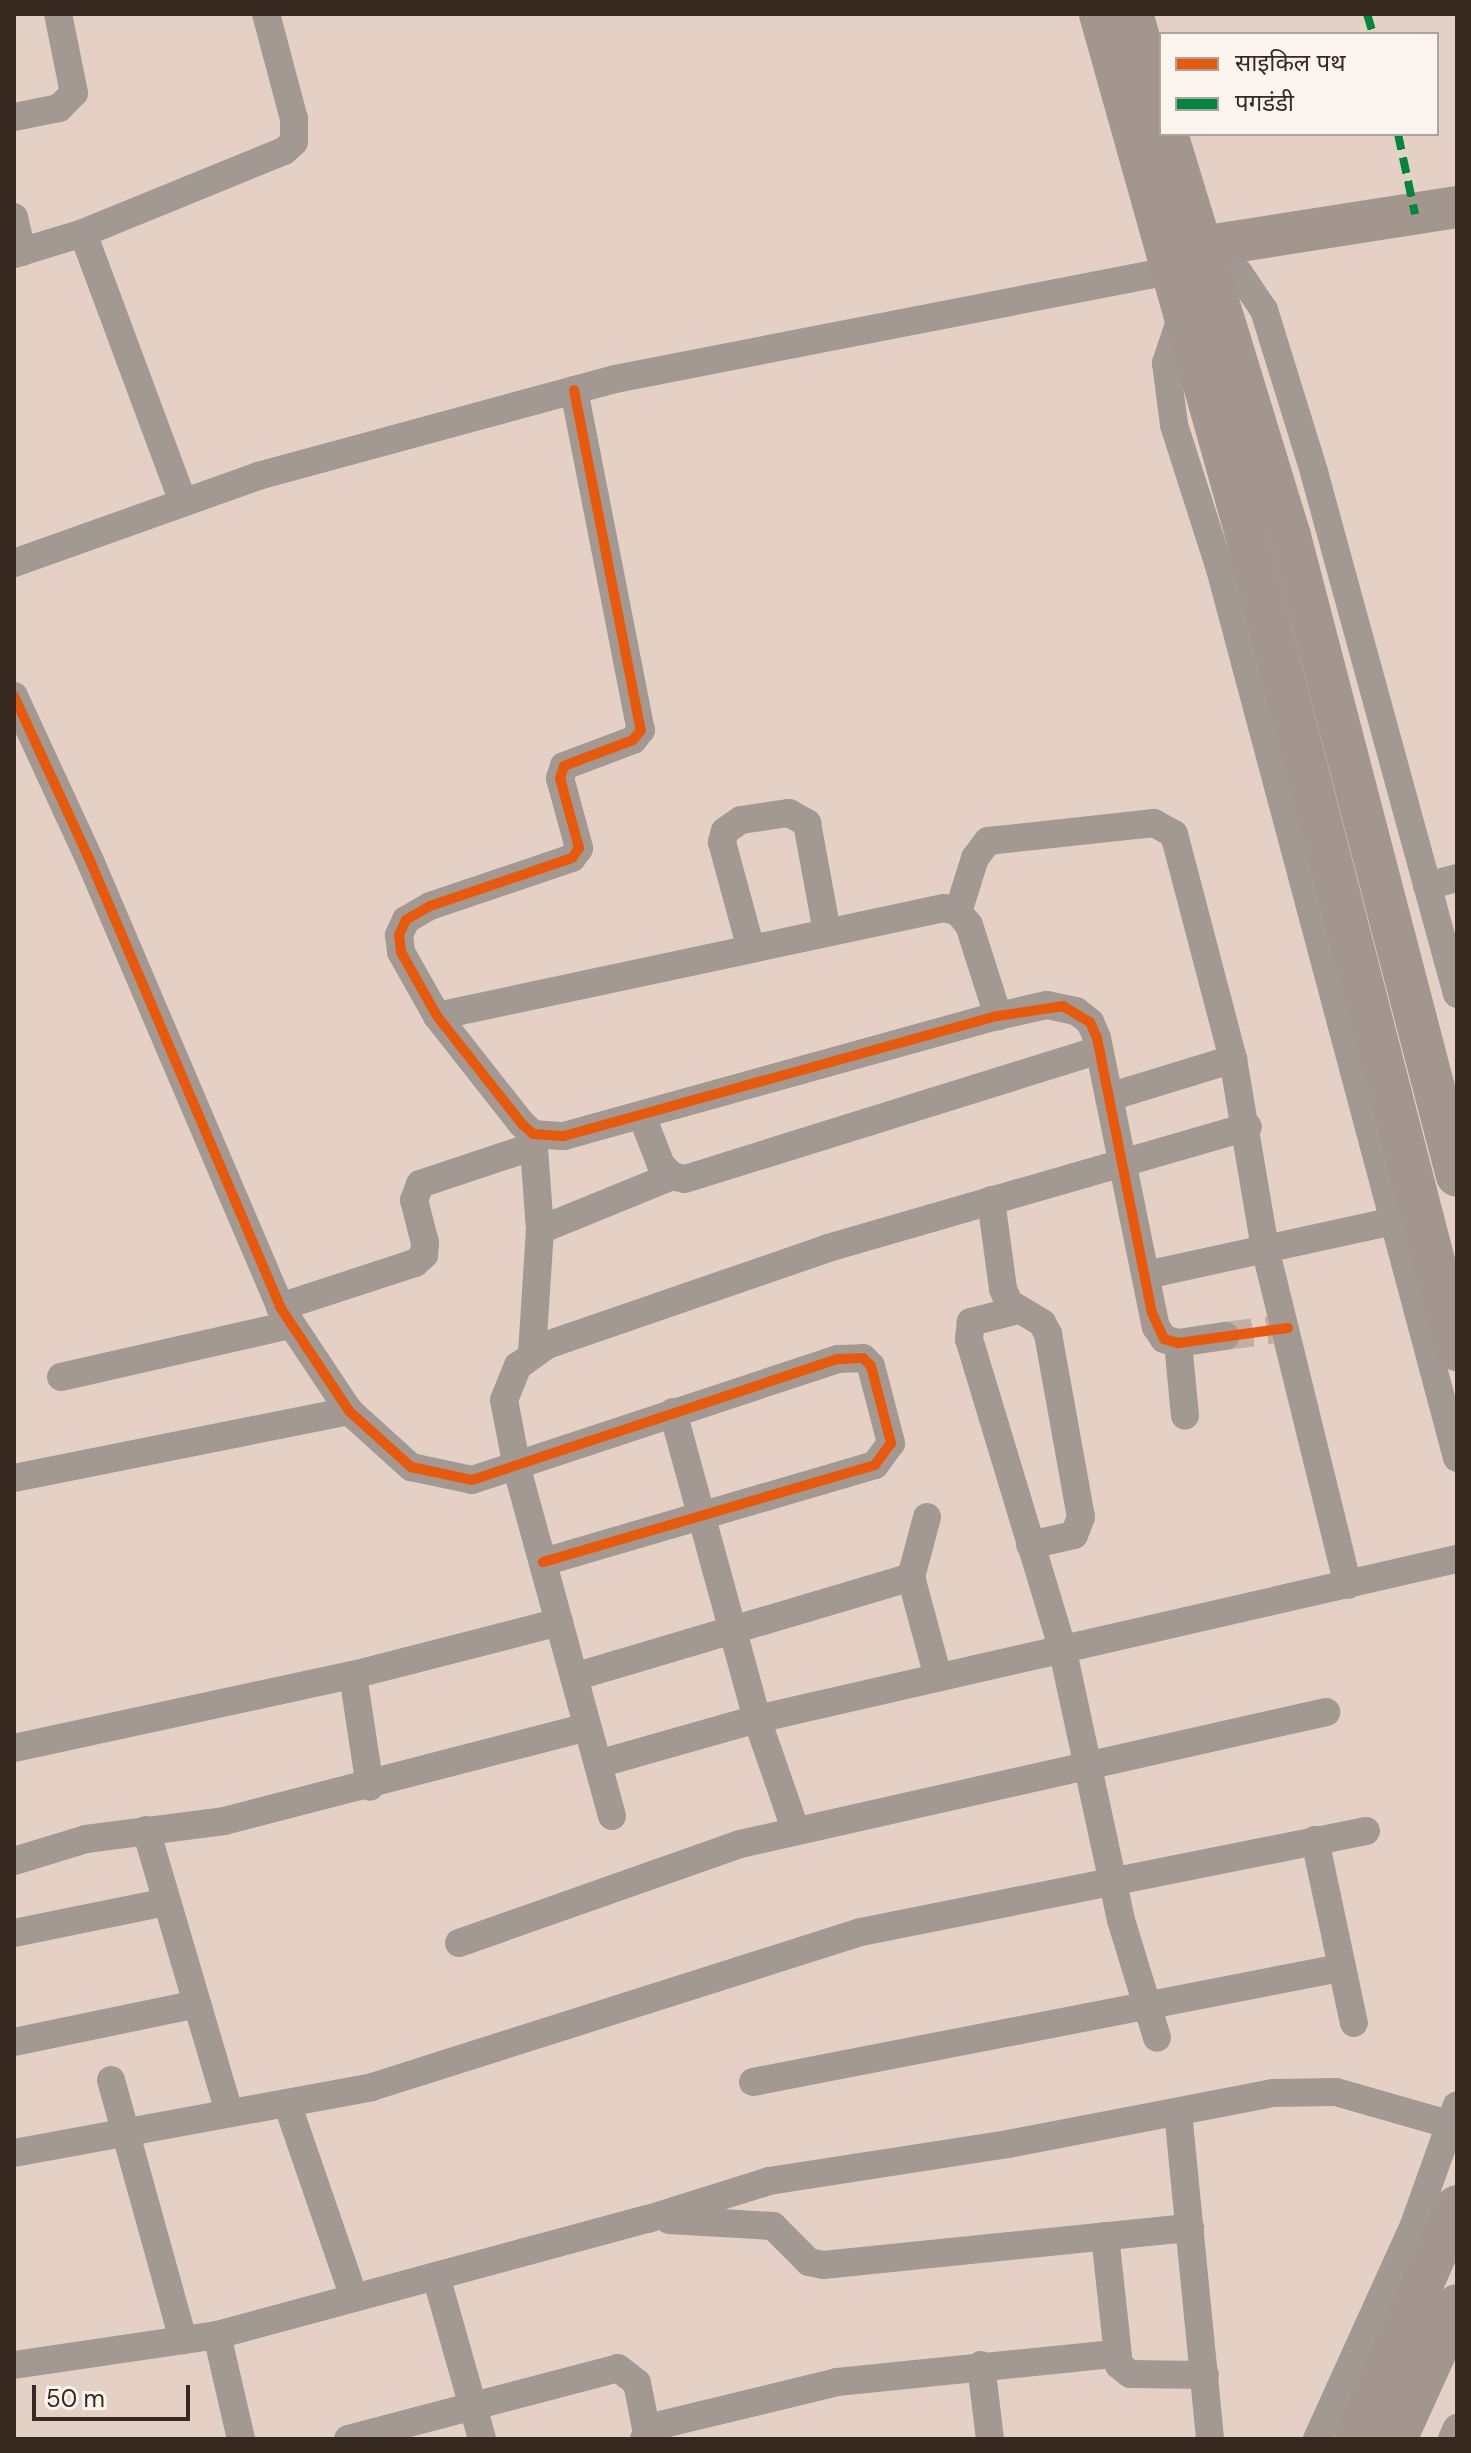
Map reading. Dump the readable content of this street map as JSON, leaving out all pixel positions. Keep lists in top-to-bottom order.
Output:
{
  "legend": ["साइकिल पथ", "पगडंडी"],
  "scale_bar": "50 m"
}
